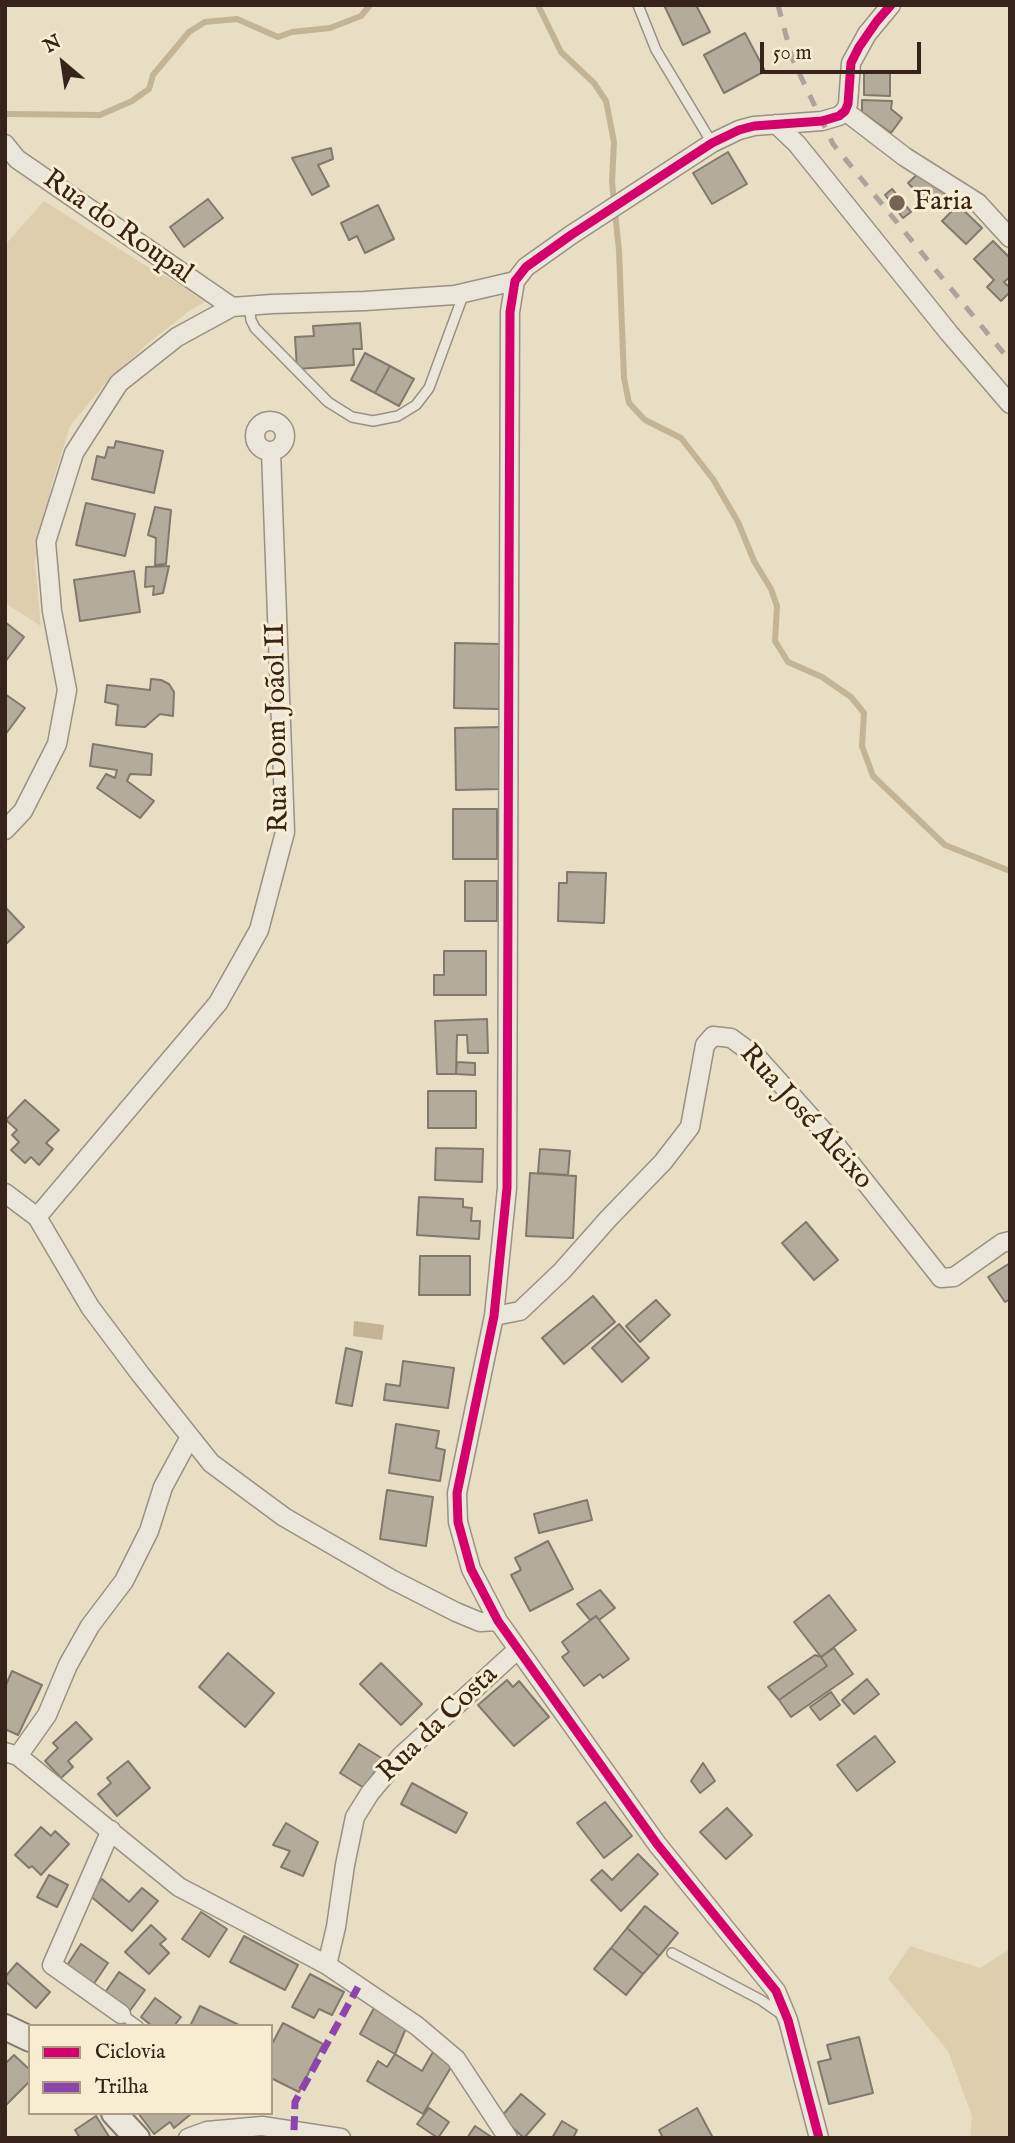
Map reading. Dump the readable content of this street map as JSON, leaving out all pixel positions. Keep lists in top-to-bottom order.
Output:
{
  "streets": {
    "street": [
      "Rua do Roupal",
      "Rua Dom Joãol II",
      "Rua José Aleixo",
      "Rua da Costa"
    ]
  },
  "places": ["Faria"],
  "legend": ["Ciclovia", "Trilha"],
  "scale_bar": "50 m",
  "north": "top left"
}
